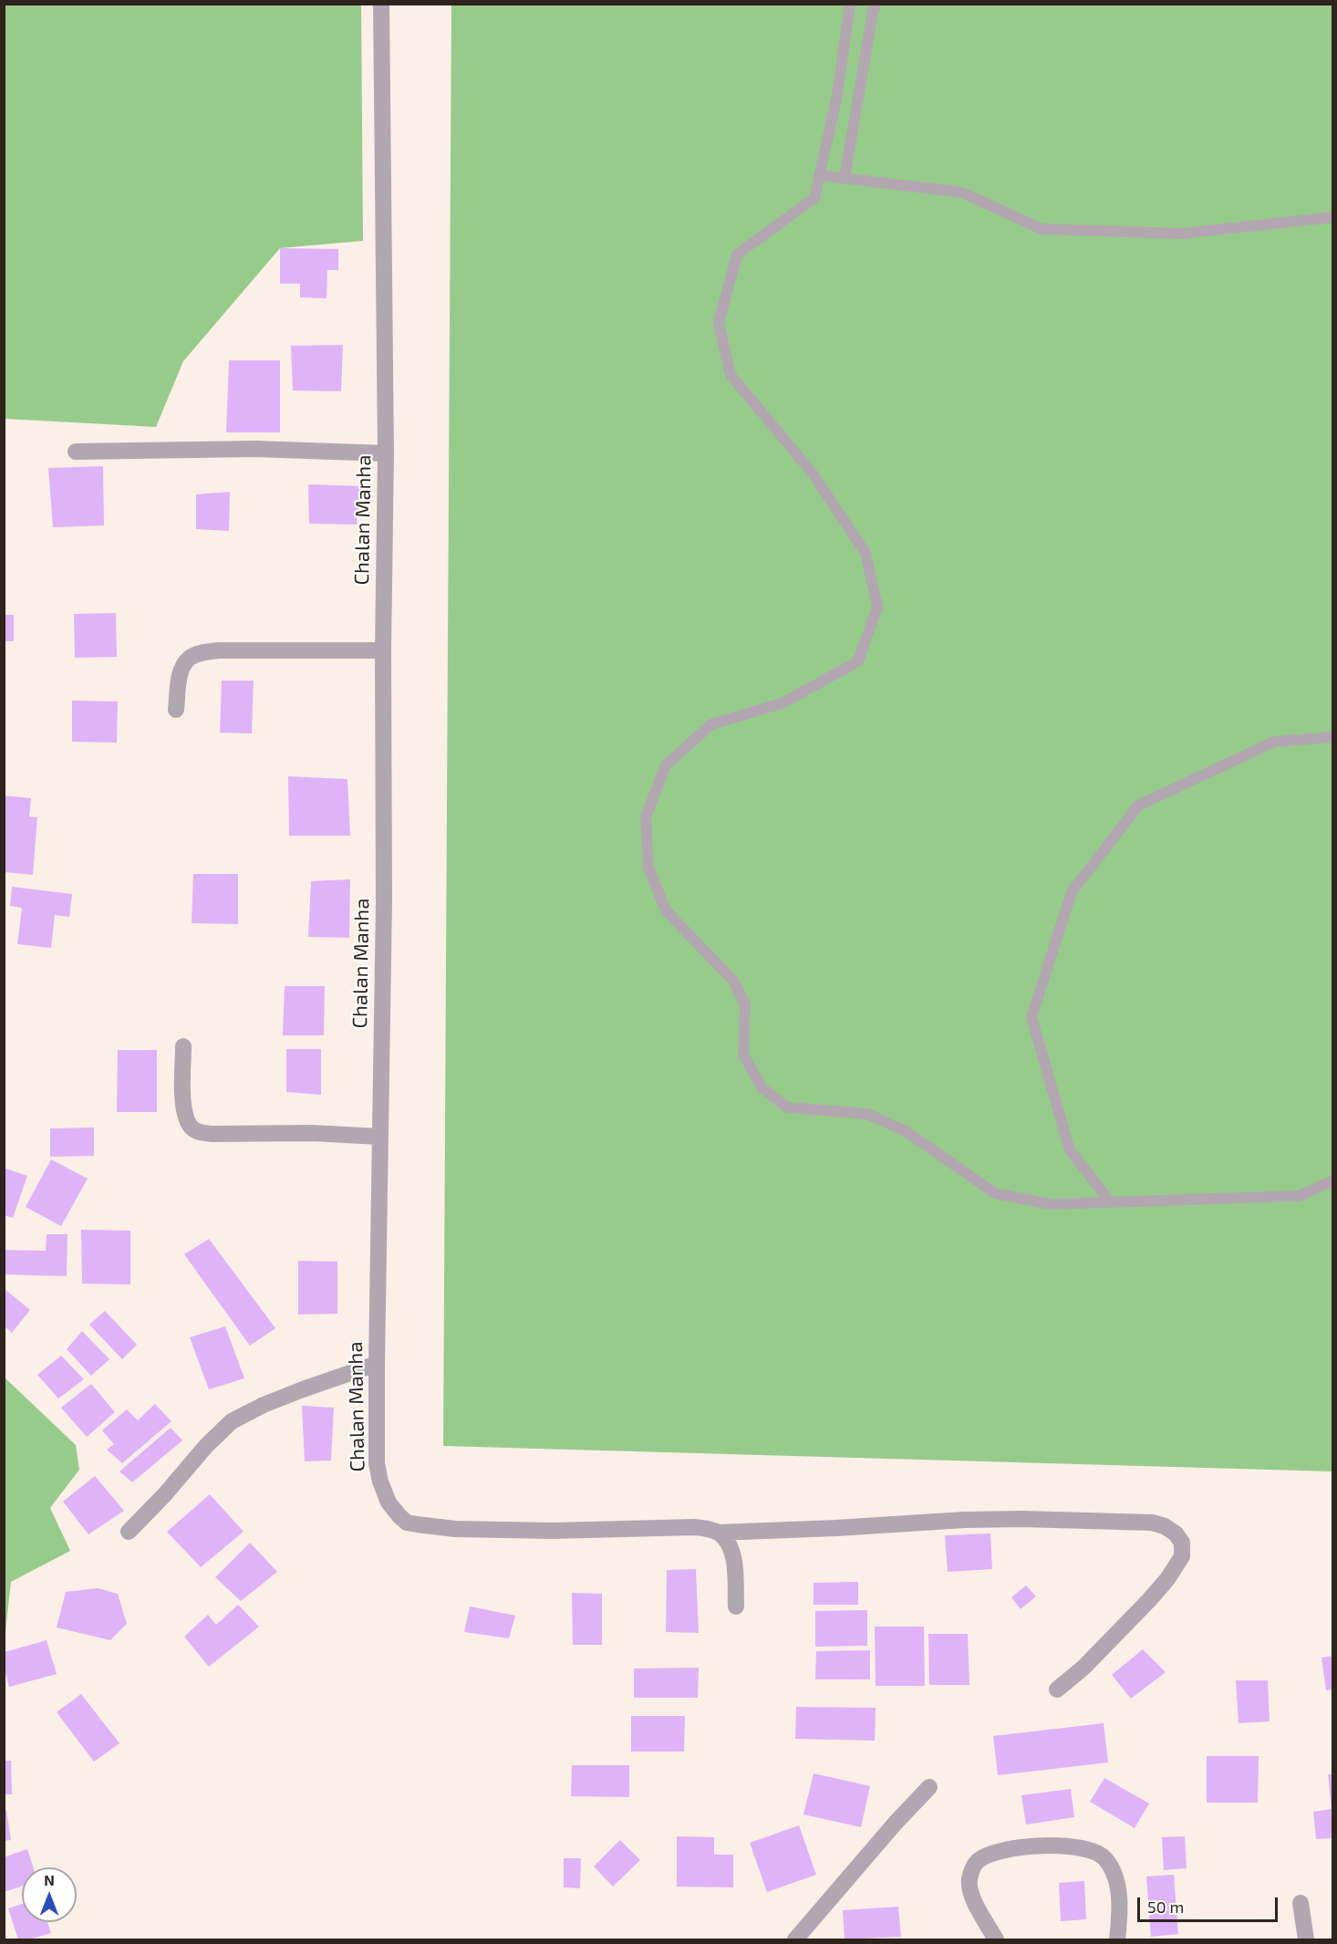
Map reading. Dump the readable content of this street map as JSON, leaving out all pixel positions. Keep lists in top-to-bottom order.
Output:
{
  "streets": {
    "street": ["Chalan Manha"]
  },
  "scale_bar": "50 m",
  "north": "top"
}
